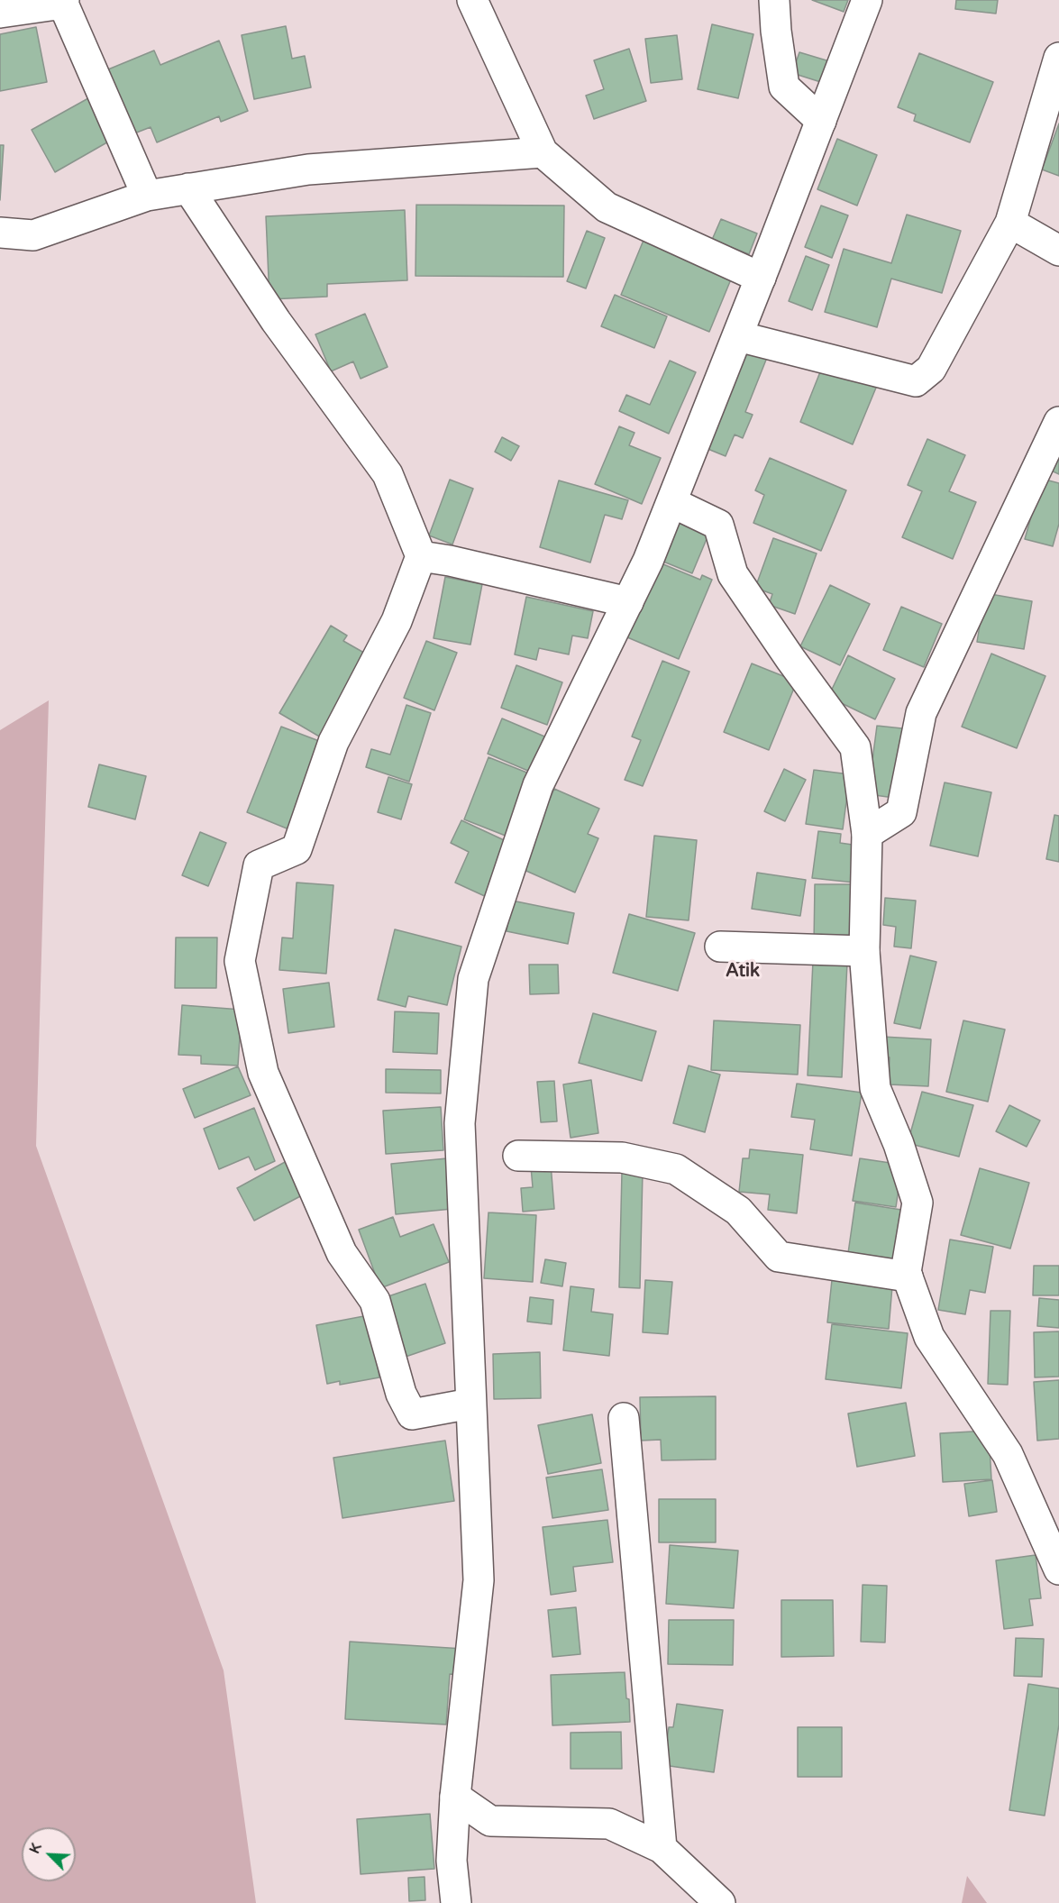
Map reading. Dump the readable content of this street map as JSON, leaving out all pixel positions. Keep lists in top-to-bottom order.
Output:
{
  "districts": ["Atik"],
  "north": "top left"
}
